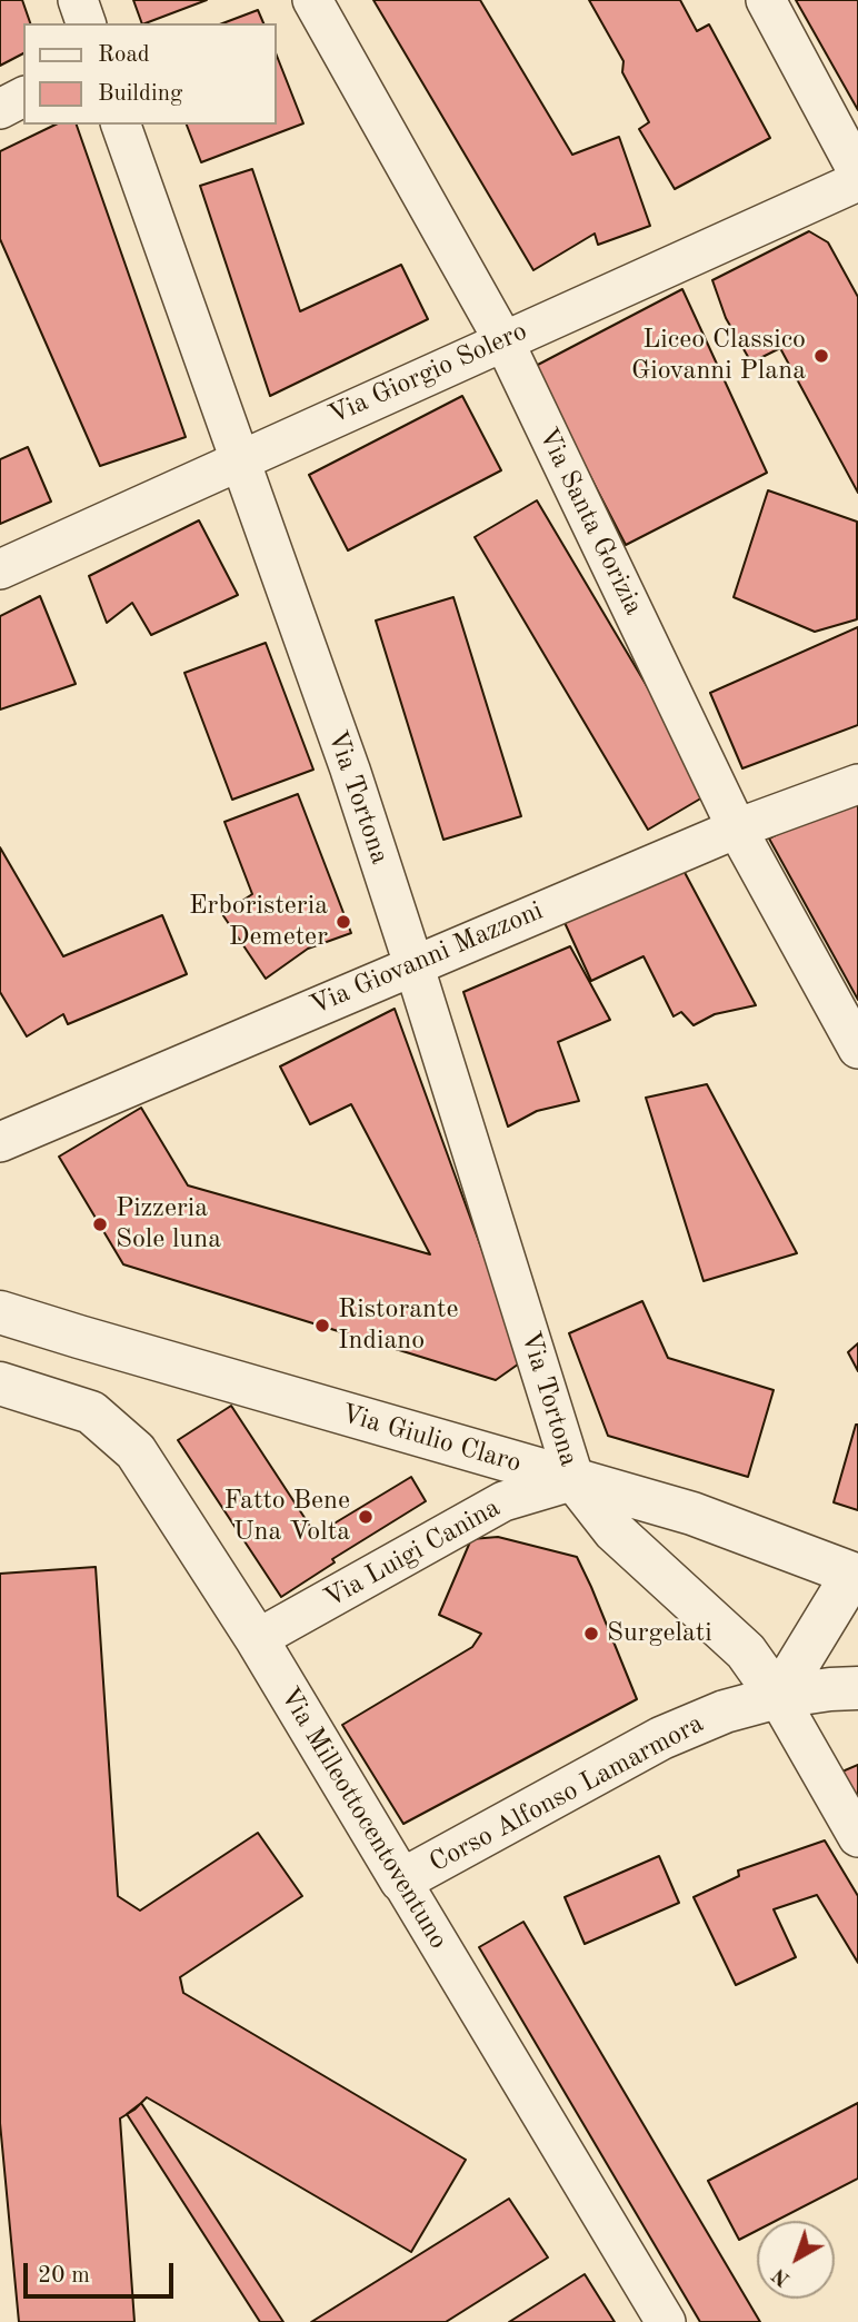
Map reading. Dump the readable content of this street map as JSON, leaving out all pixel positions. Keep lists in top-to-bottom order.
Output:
{
  "streets": {
    "street": [
      "Via Giorgio Solero",
      "Via Santa Gorizia",
      "Via Tortona",
      "Via Giovanni Mazzoni",
      "Via Giulio Claro",
      "Via Luigi Canina",
      "Corso Alfonso Lamarmora",
      "Via Milleottocentoventuno"
    ]
  },
  "crossings": [
    ["Via Giorgio Solero", "Via Santa Gorizia"],
    ["Via Giorgio Solero", "Via Tortona"],
    ["Via Santa Gorizia", "Via Giovanni Mazzoni"],
    ["Via Tortona", "Via Giovanni Mazzoni"],
    ["Via Tortona", "Via Giulio Claro"],
    ["Via Tortona", "Via Luigi Canina"],
    ["Via Giulio Claro", "Via Luigi Canina"],
    ["Via Luigi Canina", "Via Milleottocentoventuno"],
    ["Corso Alfonso Lamarmora", "Via Milleottocentoventuno"]
  ],
  "places": [
    "Liceo Classico Giovanni Plana",
    "Erboristeria Demeter",
    "Pizzeria Sole luna",
    "Ristorante Indiano",
    "Fatto Bene Una Volta",
    "Surgelati"
  ],
  "legend": ["Road", "Building"],
  "scale_bar": "20 m",
  "north": "bottom left"
}
